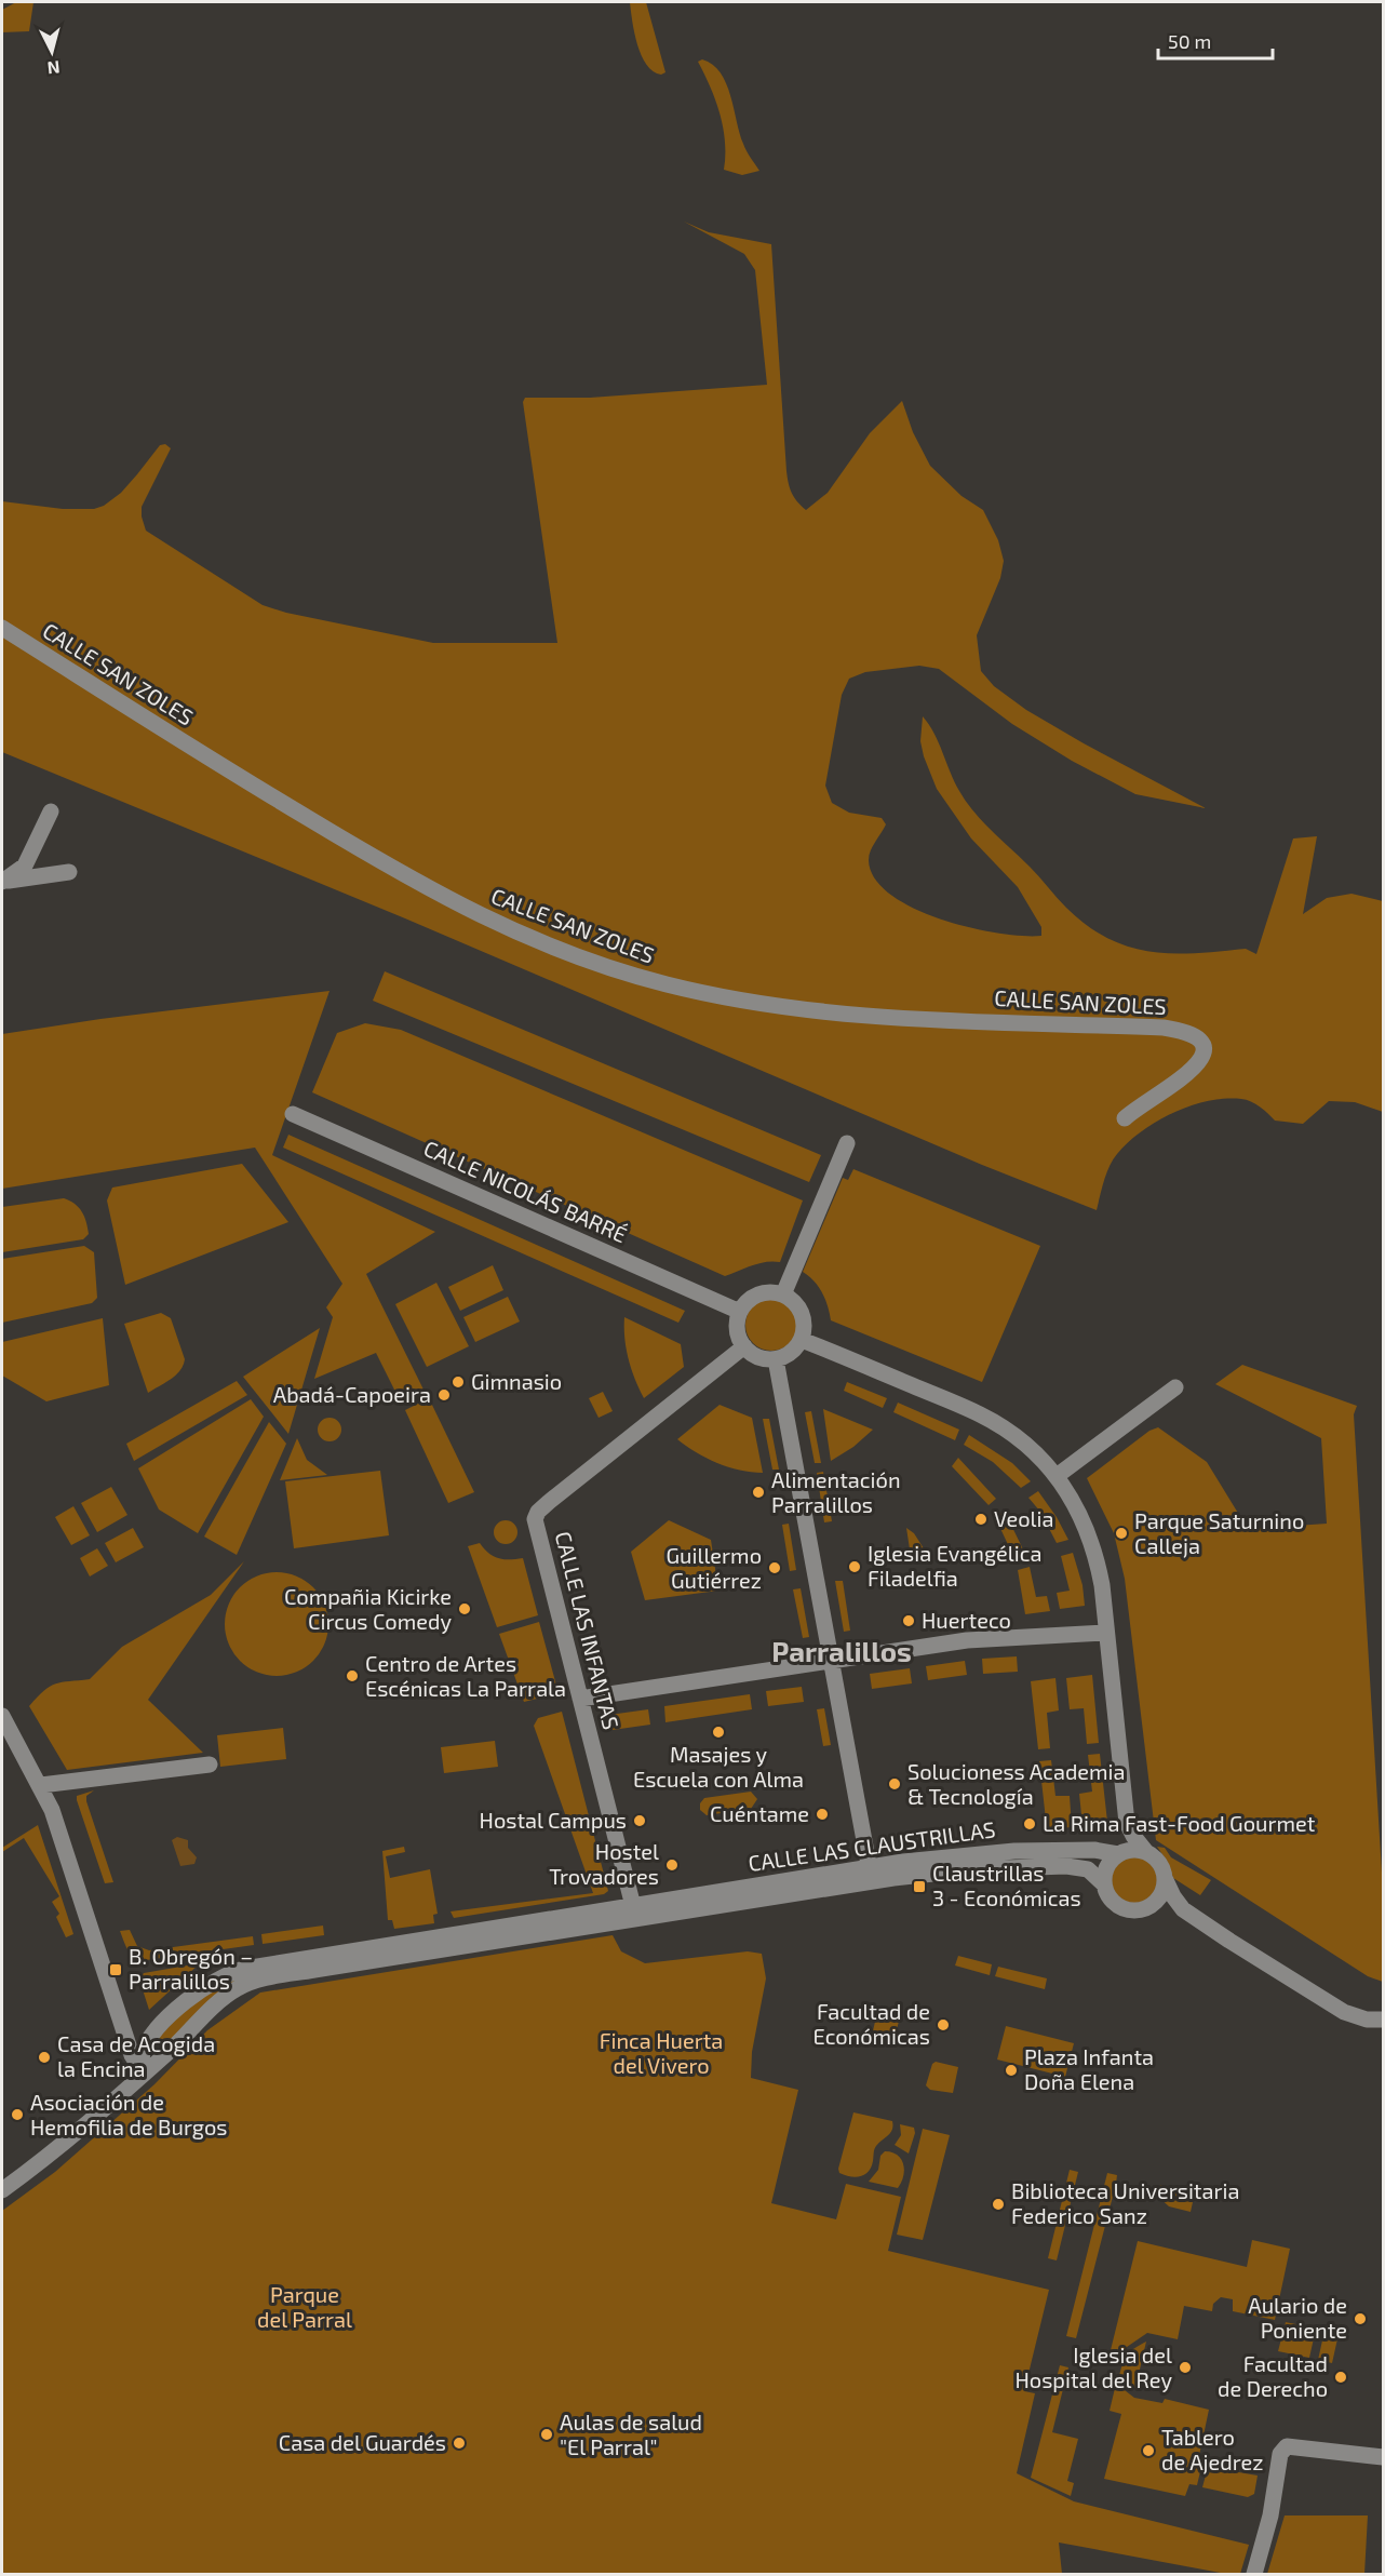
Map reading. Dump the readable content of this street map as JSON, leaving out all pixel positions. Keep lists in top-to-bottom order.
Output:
{
  "streets": {
    "street": [
      "CALLE SAN ZOLES",
      "CALLE NICOLÁS BARRÉ",
      "CALLE LAS INFANTAS",
      "CALLE LAS CLAUSTRILLAS"
    ]
  },
  "crossings": [
    ["CALLE NICOLÁS BARRÉ", "CALLE LAS INFANTAS"],
    ["CALLE LAS INFANTAS", "CALLE LAS CLAUSTRILLAS"]
  ],
  "districts": ["Parralillos"],
  "parks": ["Finca Huerta del Vivero", "Parque del Parral"],
  "places": {
    "other": [
      "Gimnasio",
      "Abadá-Capoeira",
      "Alimentación Parralillos",
      "Veolia",
      "Parque Saturnino Calleja",
      "Iglesia Evangélica Filadelfia",
      "Guillermo Gutiérrez",
      "Compañia Kicirke Circus Comedy",
      "Huerteco",
      "Centro de Artes Escénicas La Parrala",
      "Masajes y Escuela con Alma",
      "Solucioness Academia & Tecnología",
      "Cuéntame",
      "Hostal Campus",
      "La Rima Fast-Food Gourmet",
      "Hostel Trovadores",
      "Facultad de Económicas",
      "Casa de Acogida la Encina",
      "Plaza Infanta Doña Elena",
      "Asociación de Hemofilia de Burgos",
      "Biblioteca Universitaria Federico Sanz",
      "Aulario de Poniente",
      "Iglesia del Hospital del Rey",
      "Facultad de Derecho",
      "Aulas de salud \"El Parral\"",
      "Casa del Guardés",
      "Tablero de Ajedrez"
    ],
    "transit": ["Claustrillas 3 - Económicas", "B. Obregón – Parralillos"]
  },
  "scale_bar": "50 m",
  "north": "bottom"
}
